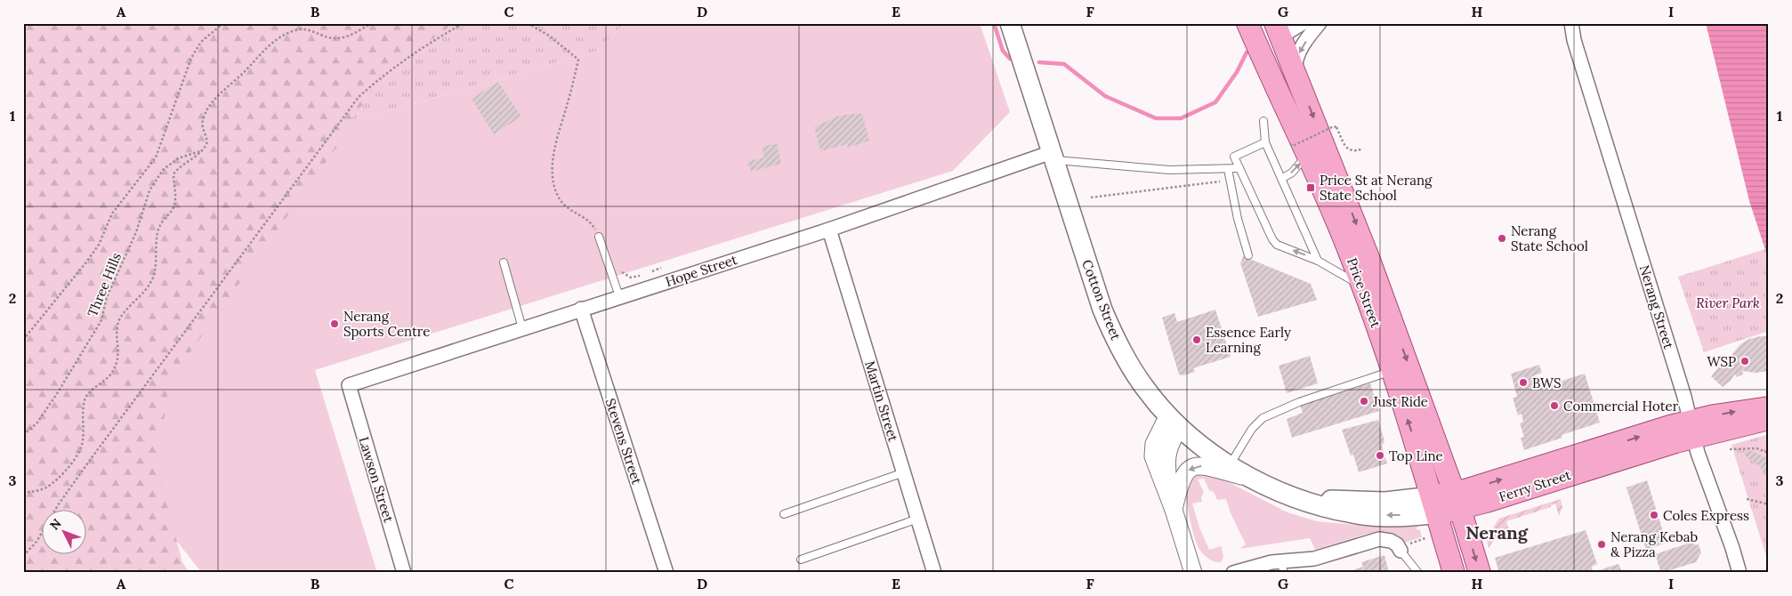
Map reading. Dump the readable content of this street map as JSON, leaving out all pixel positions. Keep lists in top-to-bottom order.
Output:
{
  "streets": {
    "main road": ["Price Street", "Cotton Street", "Ferry Street"],
    "street": [
      "Hope Street",
      "Nerang Street",
      "Martin Street",
      "Stevens Street",
      "Lawson Street"
    ],
    "path": ["Three Hills"]
  },
  "crossings": [
    ["Hope Street", "Cotton Street"],
    ["Hope Street", "Martin Street"],
    ["Hope Street", "Stevens Street"],
    ["Hope Street", "Lawson Street"],
    ["Price Street", "Ferry Street"],
    ["Cotton Street", "Ferry Street"],
    ["Nerang Street", "Ferry Street"]
  ],
  "districts": ["Nerang"],
  "parks": ["River Park"],
  "places": {
    "transit": ["Price St at Nerang State School"],
    "other": [
      "Nerang State School",
      "Nerang Sports Centre",
      "Essence Early Learning",
      "WSP",
      "BWS",
      "Just Ride",
      "Commercial Hoter",
      "Top Line",
      "Coles Express",
      "Nerang Kebab & Pizza"
    ]
  },
  "north": "top left",
  "grid": {
    "columns": [
      "A",
      "B",
      "C",
      "D",
      "E",
      "F",
      "G",
      "H",
      "I"
    ],
    "rows": ["1", "2", "3"]
  }
}
